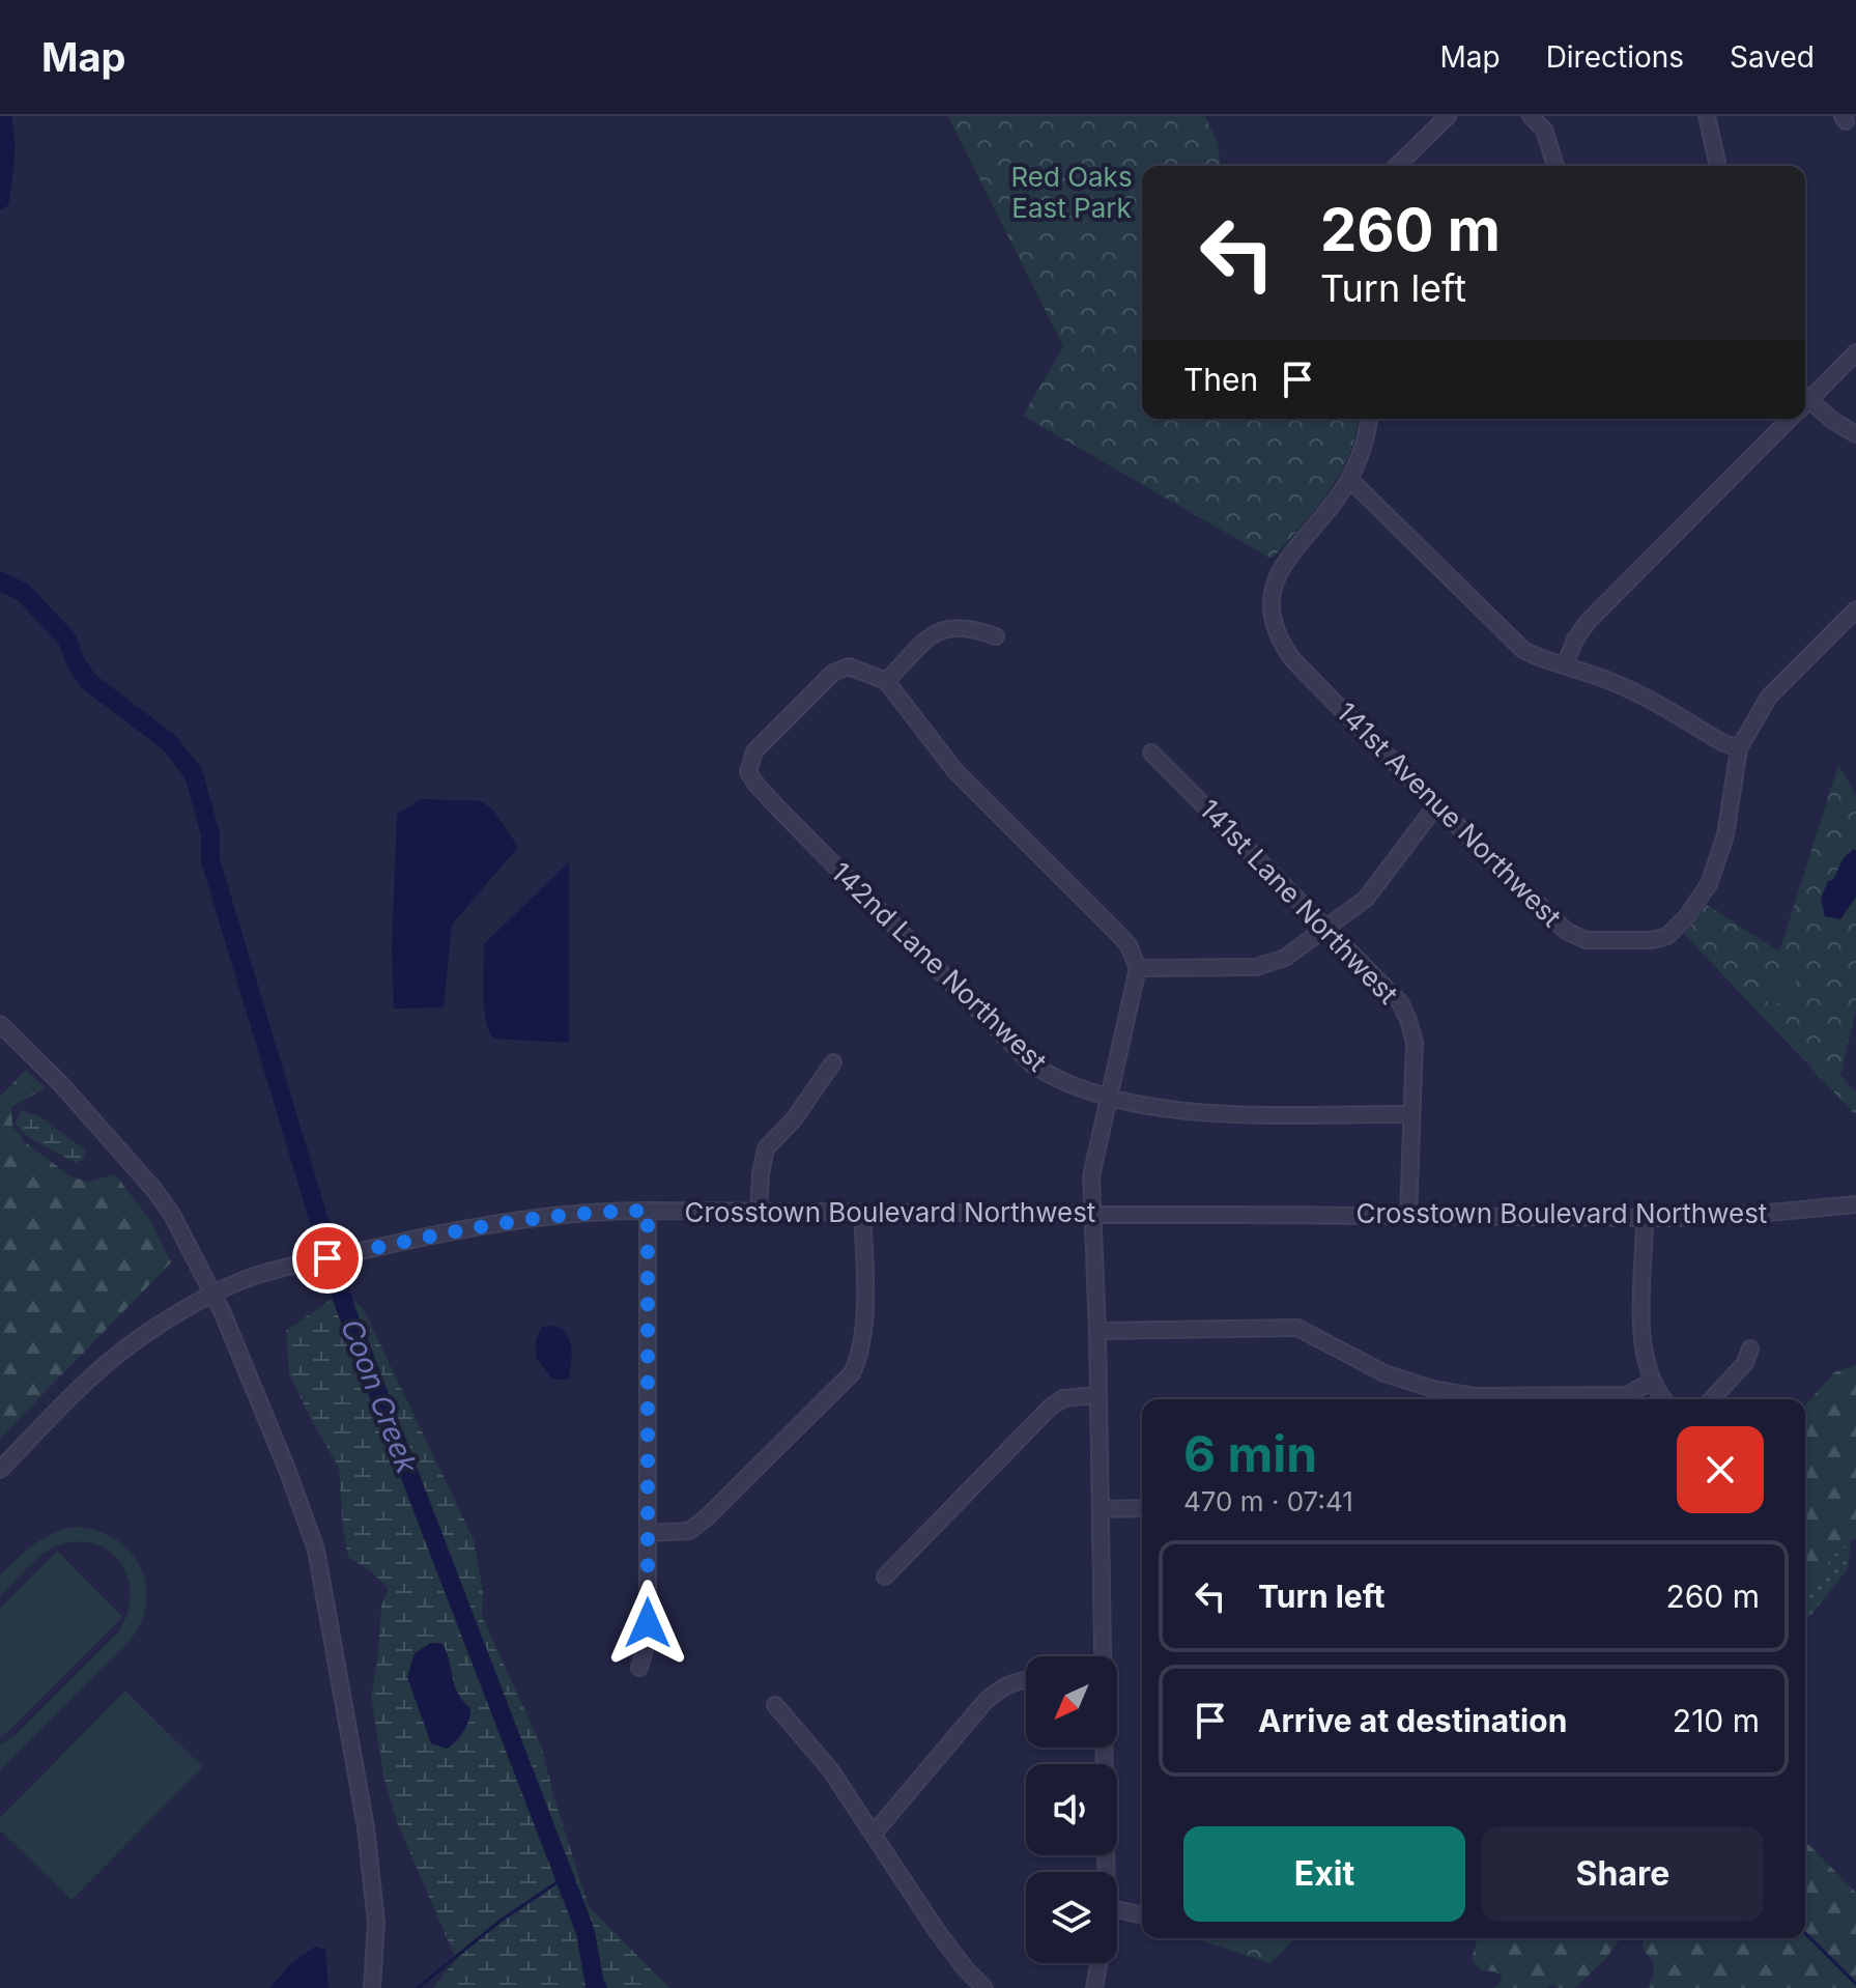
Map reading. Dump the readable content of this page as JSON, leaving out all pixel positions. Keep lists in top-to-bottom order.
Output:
{
  "streets": {
    "street": [
      "141st Avenue Northwest",
      "141st Lane Northwest",
      "142nd Lane Northwest",
      "Crosstown Boulevard Northwest"
    ]
  },
  "crossings": [
    ["141st Lane Northwest", "142nd Lane Northwest"],
    ["141st Lane Northwest", "Crosstown Boulevard Northwest"]
  ],
  "water": ["Coon Creek"],
  "parks": ["Red Oaks East Park"],
  "north": "bottom left",
  "page": {
    "header": "Map",
    "nav": ["Map", "Directions", "Saved"],
    "turn": ["260 m", "Turn left"],
    "then": "Then",
    "heading": ["6 min", "470 m · 07:41"],
    "list": [
      {
        "name": "Turn left",
        "value": "260 m"
      },
      {
        "name": "Arrive at destination",
        "value": "210 m"
      }
    ],
    "buttons": ["Exit", "Share"]
  }
}
